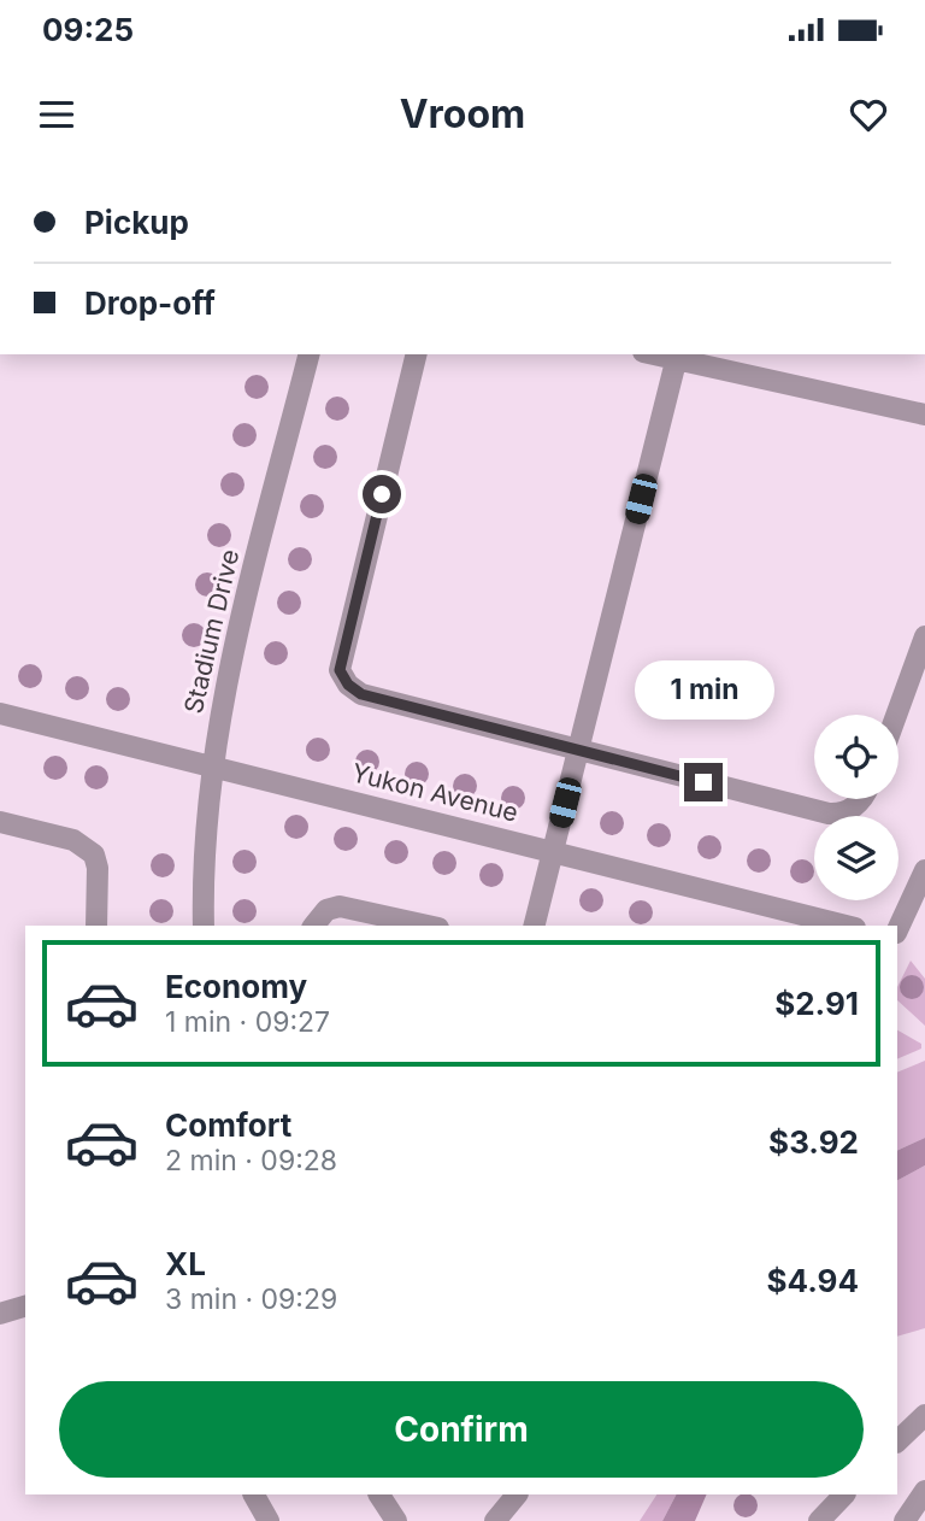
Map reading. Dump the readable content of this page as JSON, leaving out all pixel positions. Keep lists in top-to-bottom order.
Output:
{
  "streets": {
    "street": ["Stadium Drive", "Yukon Avenue"]
  },
  "crossings": [
    ["Stadium Drive", "Yukon Avenue"]
  ],
  "page": {
    "status": "09:25",
    "header": "Vroom",
    "banner": ["Pickup", "Drop-off"],
    "bubble": "1 min",
    "list": [
      {
        "name": "Economy",
        "note": "1 min · 09:27",
        "value": "$2.91"
      },
      {
        "name": "Comfort",
        "note": "2 min · 09:28",
        "value": "$3.92"
      },
      {
        "name": "XL",
        "note": "3 min · 09:29",
        "value": "$4.94"
      }
    ],
    "buttons": "Confirm"
  }
}
